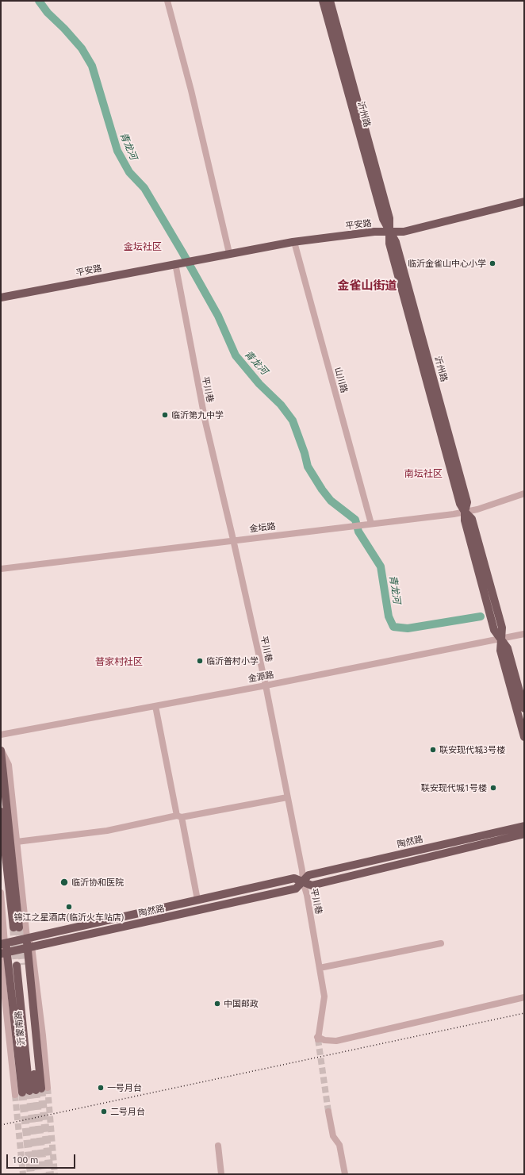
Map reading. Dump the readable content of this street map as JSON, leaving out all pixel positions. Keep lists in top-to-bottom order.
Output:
{
  "streets": {
    "main road": [
      "沂州路",
      "平安路",
      "陶然路",
      "沂蒙南路"
    ],
    "street": [
      "山川路",
      "平川巷",
      "金坛路",
      "金源路"
    ]
  },
  "crossings": [
    ["沂州路", "平安路"],
    ["沂州路", "金坛路"],
    ["沂州路", "金源路"],
    ["平安路", "山川路"],
    ["平安路", "平川巷"],
    ["山川路", "金坛路"],
    ["平川巷", "金坛路"],
    ["平川巷", "金源路"],
    ["平川巷", "陶然路"]
  ],
  "districts": [
    "金坛社区",
    "金雀山街道",
    "南坛社区",
    "普家村社区"
  ],
  "water": ["青龙河"],
  "places": [
    "临沂金雀山中心小学",
    "临沂第九中学",
    "临沂普村小学",
    "联安现代城3号楼",
    "联安现代城1号楼",
    "临沂协和医院",
    "锦江之星酒店(临沂火车站店)",
    "中国邮政",
    "一号月台",
    "二号月台"
  ],
  "scale_bar": "100 m"
}
